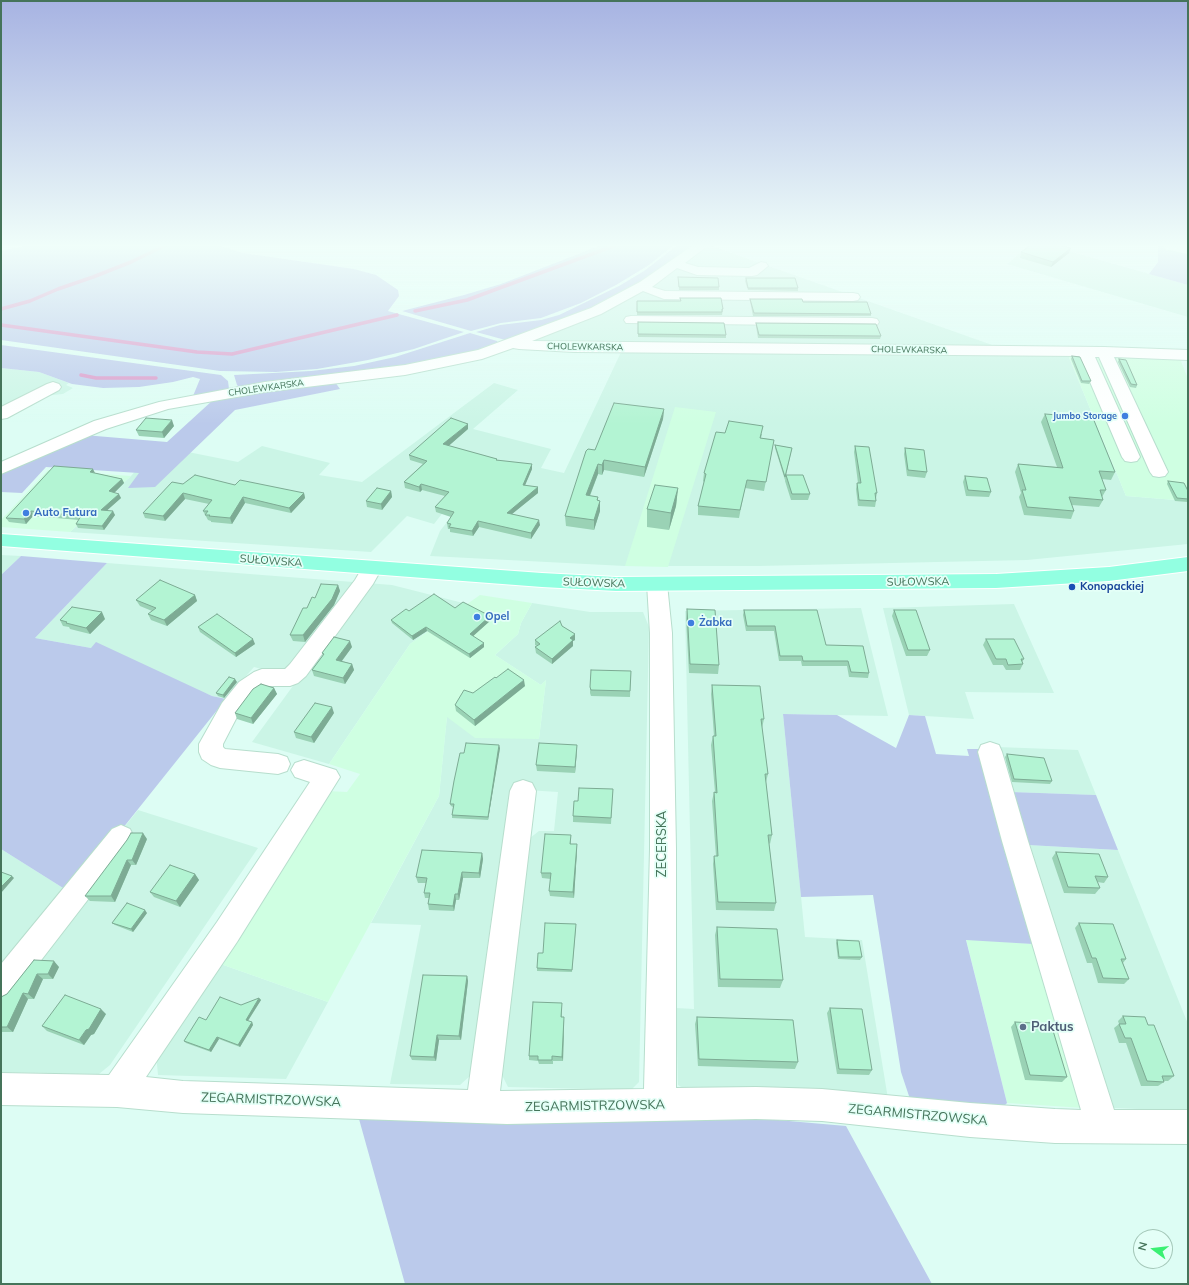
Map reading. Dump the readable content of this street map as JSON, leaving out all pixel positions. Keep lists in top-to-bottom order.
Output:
{
  "streets": {
    "main road": ["SUŁOWSKA"],
    "street": ["CHOLEWKARSKA", "ZECERSKA", "ZEGARMISTRZOWSKA"]
  },
  "crossings": [
    ["SUŁOWSKA", "ZECERSKA"],
    ["ZECERSKA", "ZEGARMISTRZOWSKA"]
  ],
  "places": [
    "Jumbo Storage",
    "Auto Futura",
    "Konopackiej",
    "Opel",
    "Żabka",
    "Paktus"
  ],
  "north": "left"
}
